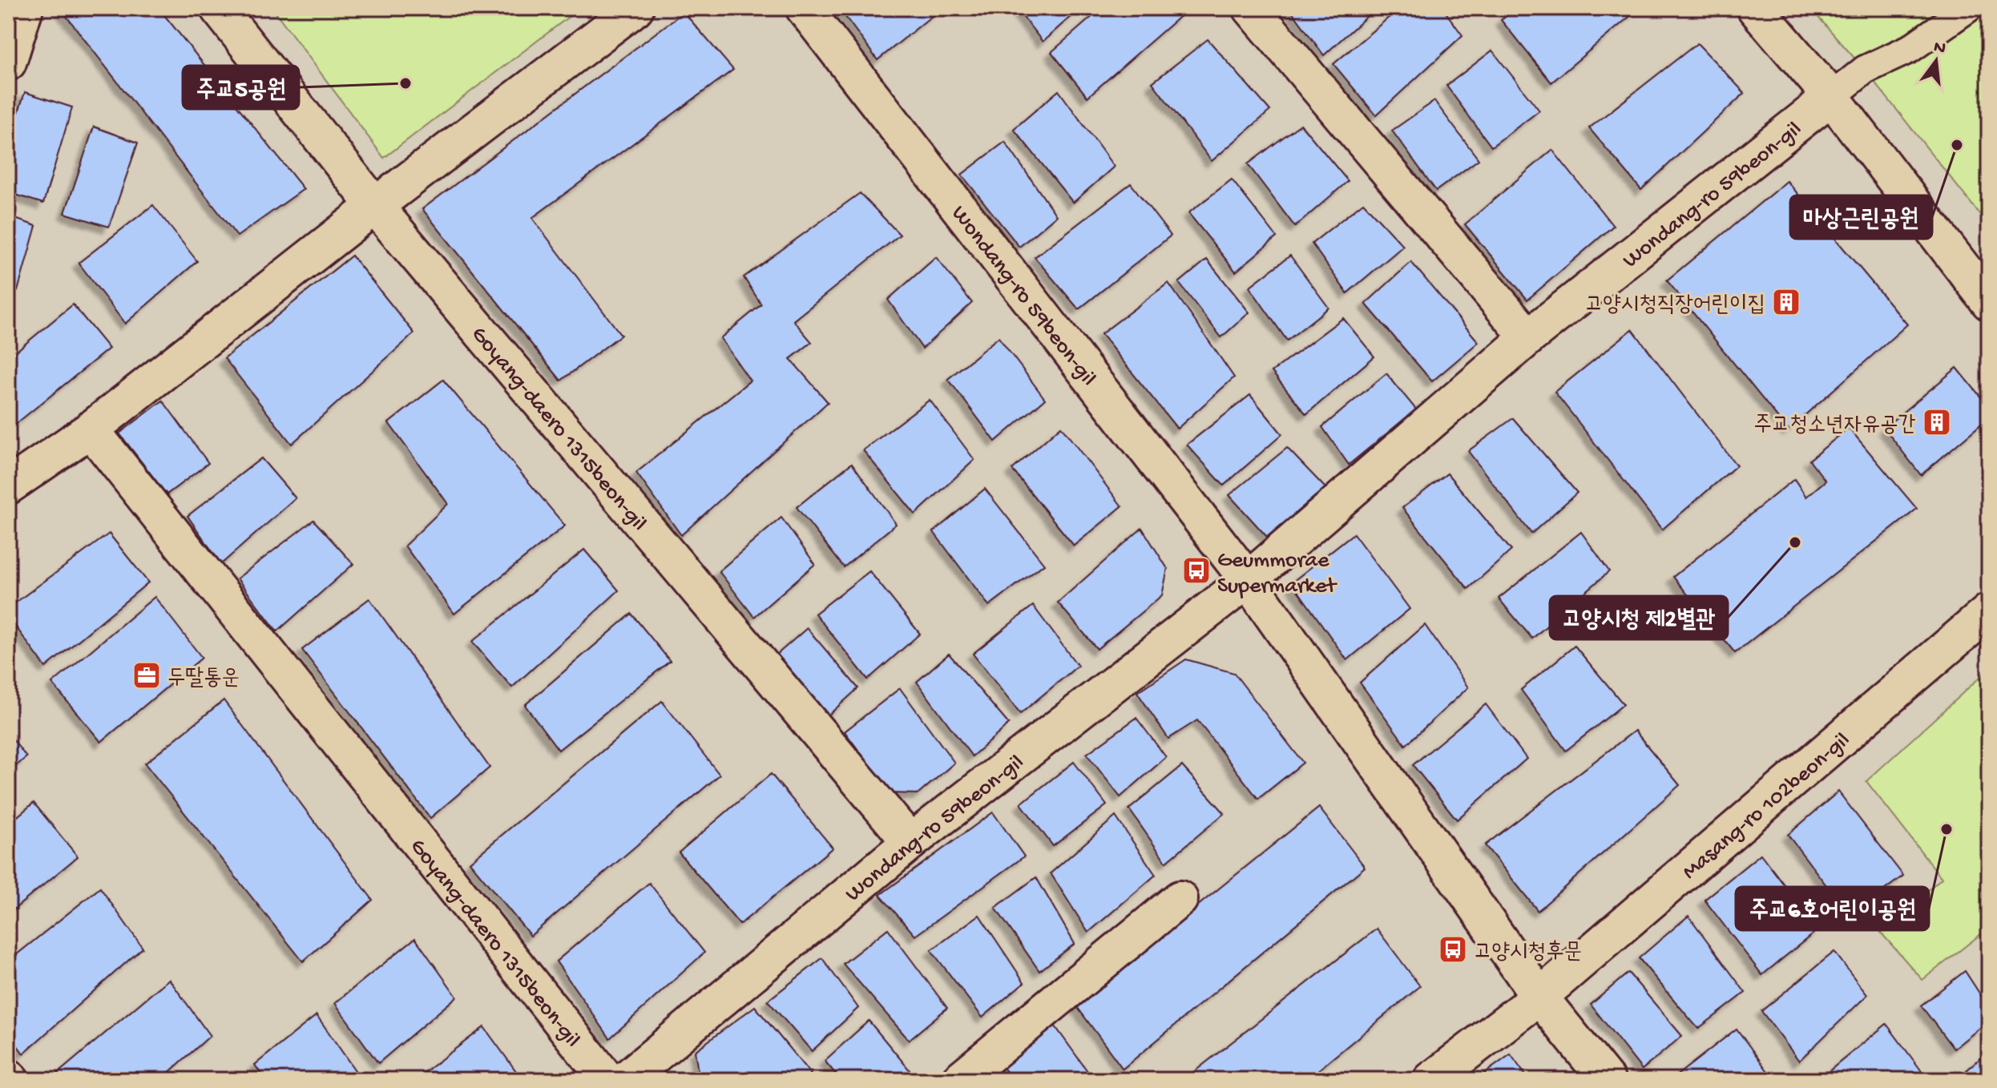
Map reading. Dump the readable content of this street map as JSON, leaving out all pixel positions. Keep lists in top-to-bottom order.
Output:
{
  "streets": {
    "street": ["Wondang-ro 59beon-gil", "Goyang-daero 1315beon-gil", "Masang-ro 102beon-gil"]
  },
  "crossings": [
    ["Wondang-ro 59beon-gil", "Goyang-daero 1315beon-gil"],
    ["Wondang-ro 59beon-gil", "Masang-ro 102beon-gil"]
  ],
  "places": {
    "other": [
      "주교5공원",
      "마상근린공원",
      "고양시청 제2별관",
      "주교6호어린이공원"
    ],
    "building": ["고양시청직장어린이집", "주교청소년자유공간"],
    "bus stop": ["Geummorae Supermarket", "고양시청후문"],
    "office": ["두딸통운"]
  },
  "north": "top"
}
